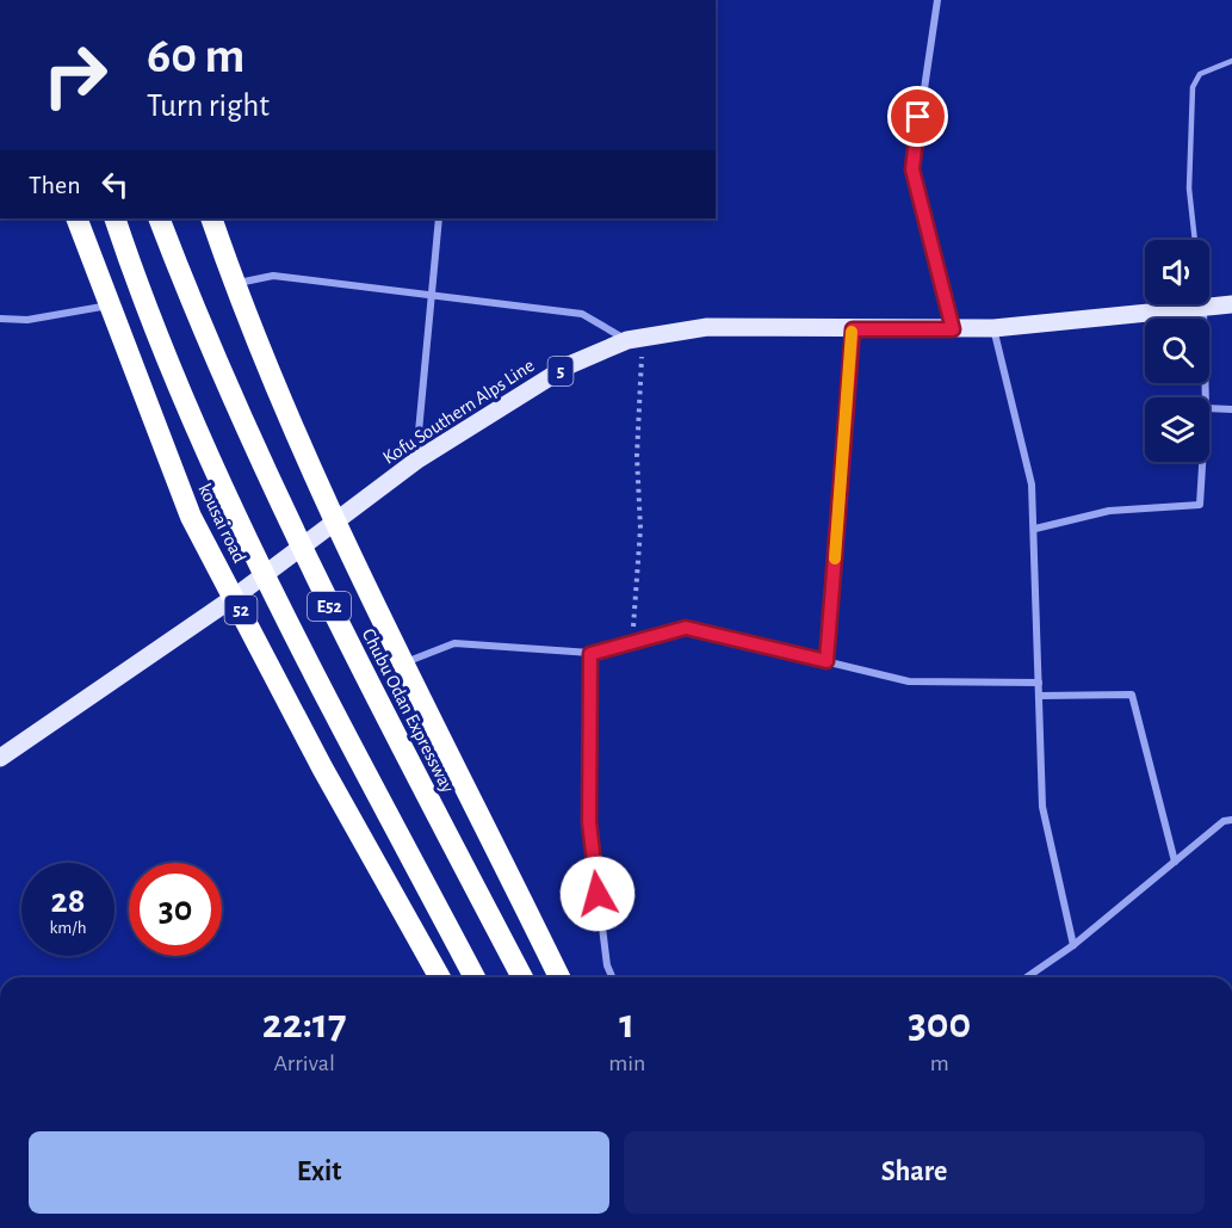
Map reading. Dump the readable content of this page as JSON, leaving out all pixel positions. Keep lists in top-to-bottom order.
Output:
{
  "streets": {
    "highway": [
      "kousai road",
      "E52",
      "52",
      "Chubu Odan Expressway"
    ],
    "main road": ["5", "Kofu Southern Alps Line"]
  },
  "crossings": [
    ["Kofu Southern Alps Line", "kousai road"]
  ],
  "page": {
    "turn": ["60 m", "Turn right"],
    "then": "Then",
    "speed": "28 km/h",
    "limit": "30",
    "eta": [
      "22:17",
      "Arrival",
      "1",
      "min",
      "300",
      "m"
    ],
    "buttons": ["Exit", "Share"]
  }
}
